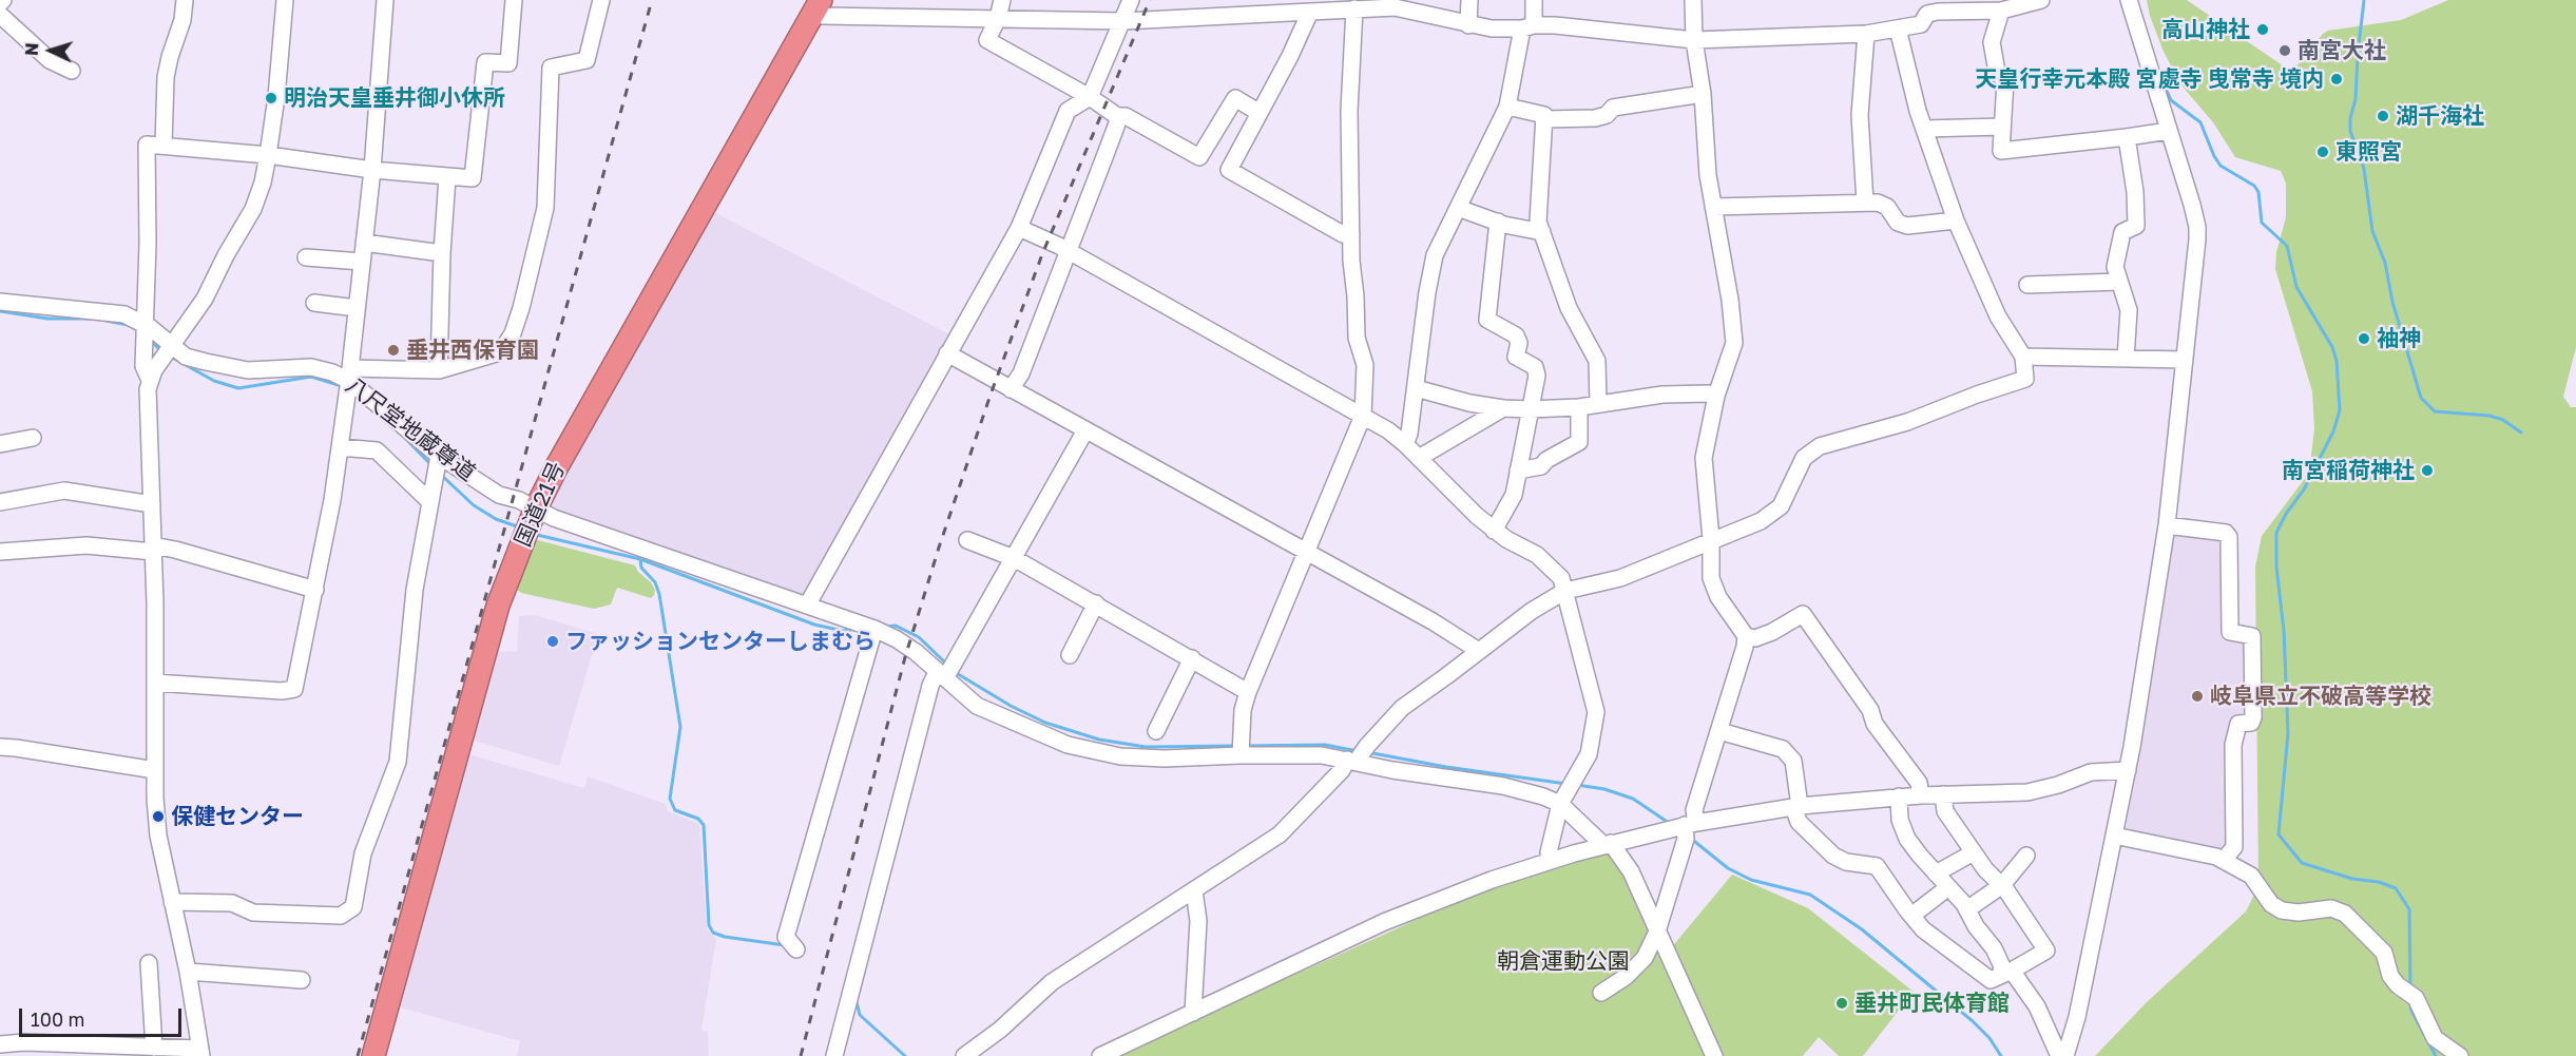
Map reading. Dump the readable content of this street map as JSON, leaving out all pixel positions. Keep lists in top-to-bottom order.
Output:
{
  "streets": {
    "highway": ["国道21号"],
    "street": ["八尺堂地蔵尊道"]
  },
  "crossings": [
    ["八尺堂地蔵尊道", "国道21号"]
  ],
  "parks": ["朝倉運動公園"],
  "places": [
    "高山神社",
    "南宮大社",
    "天皇行幸元本殿 宮處寺 曳常寺 境内",
    "明治天皇垂井御小休所",
    "湖千海社",
    "東照宮",
    "袖神",
    "垂井西保育園",
    "南宮稲荷神社",
    "ファッションセンターしまむら",
    "岐阜県立不破高等学校",
    "保健センター",
    "垂井町民体育館"
  ],
  "scale_bar": "100 m",
  "north": "left"
}
